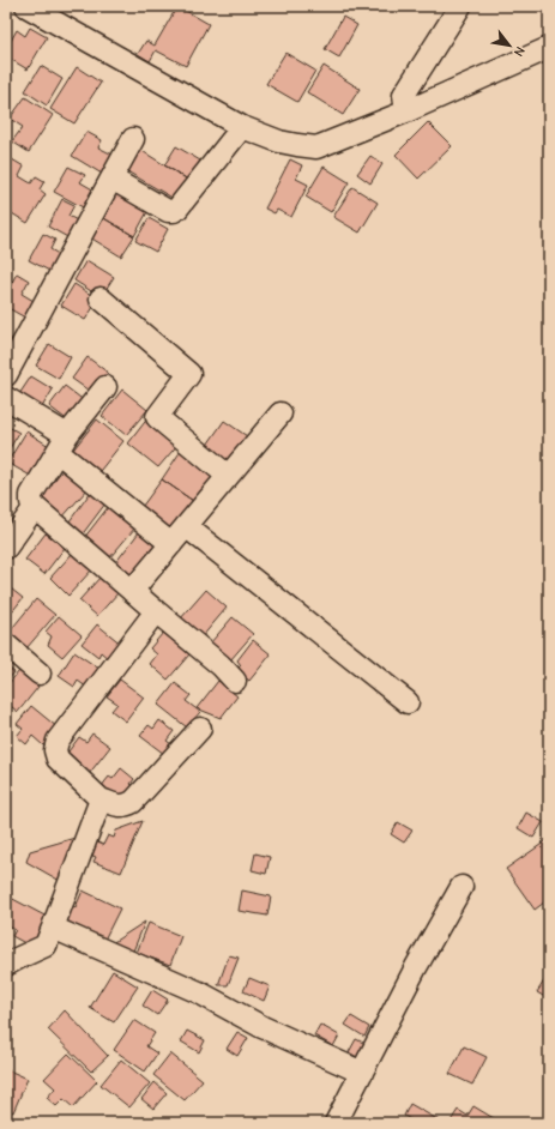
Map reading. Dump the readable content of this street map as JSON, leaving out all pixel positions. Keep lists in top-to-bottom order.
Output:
{
  "north": "bottom right"
}
